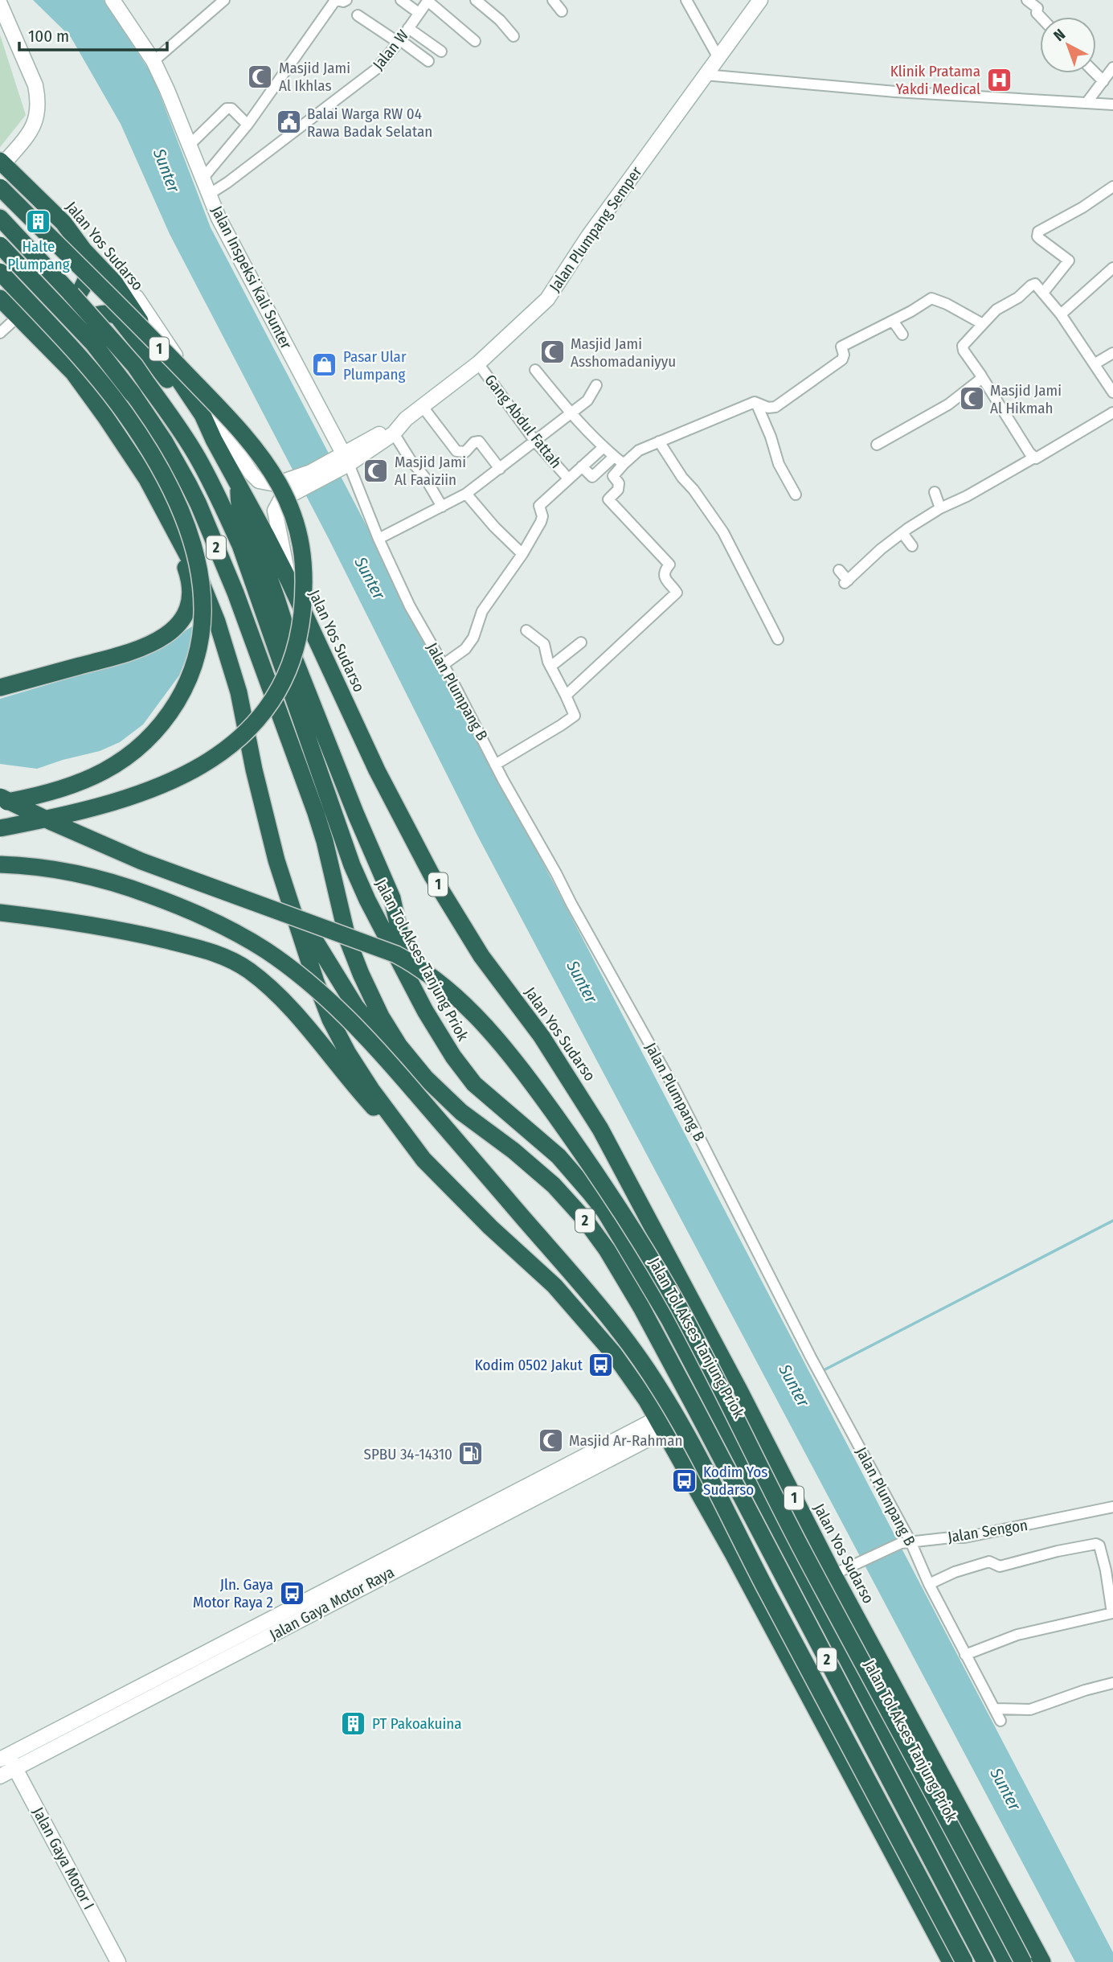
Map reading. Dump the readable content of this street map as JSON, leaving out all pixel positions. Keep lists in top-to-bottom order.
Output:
{
  "streets": {
    "highway": [
      "Jalan Yos Sudarso",
      "1",
      "2",
      "Jalan Tol Akses Tanjung Priok"
    ],
    "street": [
      "Jalan W",
      "Jalan Plumpang Semper",
      "Jalan Inspeksi Kali Sunter",
      "Gang Abdul Fattah",
      "Jalan Plumpang B",
      "Jalan Sengon",
      "Jalan Gaya Motor Raya",
      "Jalan Gaya Motor I"
    ]
  },
  "crossings": [
    ["Jalan W", "Jalan Inspeksi Kali Sunter"],
    ["Jalan Plumpang Semper", "Jalan Yos Sudarso"],
    ["Jalan Plumpang Semper", "Jalan Inspeksi Kali Sunter"],
    ["Jalan Plumpang Semper", "Gang Abdul Fattah"],
    ["Jalan Plumpang Semper", "Jalan Plumpang B"],
    ["Jalan Yos Sudarso", "Jalan Sengon"],
    ["Jalan Inspeksi Kali Sunter", "Jalan Plumpang B"],
    ["Jalan Plumpang B", "Jalan Sengon"],
    ["Jalan Gaya Motor Raya", "Jalan Gaya Motor I"]
  ],
  "water": ["Sunter"],
  "places": {
    "mosque": [
      "Masjid Jami Al Ikhlas",
      "Masjid Jami Asshomadaniyyu",
      "Masjid Jami Al Hikmah",
      "Masjid Jami Al Faaiziin",
      "Masjid Ar-Rahman"
    ],
    "hospital": ["Klinik Pratama Yakdi Medical"],
    "public building": ["Balai Warga RW 04 Rawa Badak Selatan"],
    "building": ["Halte Plumpang", "PT Pakoakuina"],
    "shop": ["Pasar Ular Plumpang"],
    "bus stop": ["Kodim 0502 Jakut", "Kodim Yos Sudarso", "Jln. Gaya Motor Raya 2"],
    "fuel station": ["SPBU 34-14310"]
  },
  "scale_bar": "100 m",
  "north": "top left"
}
